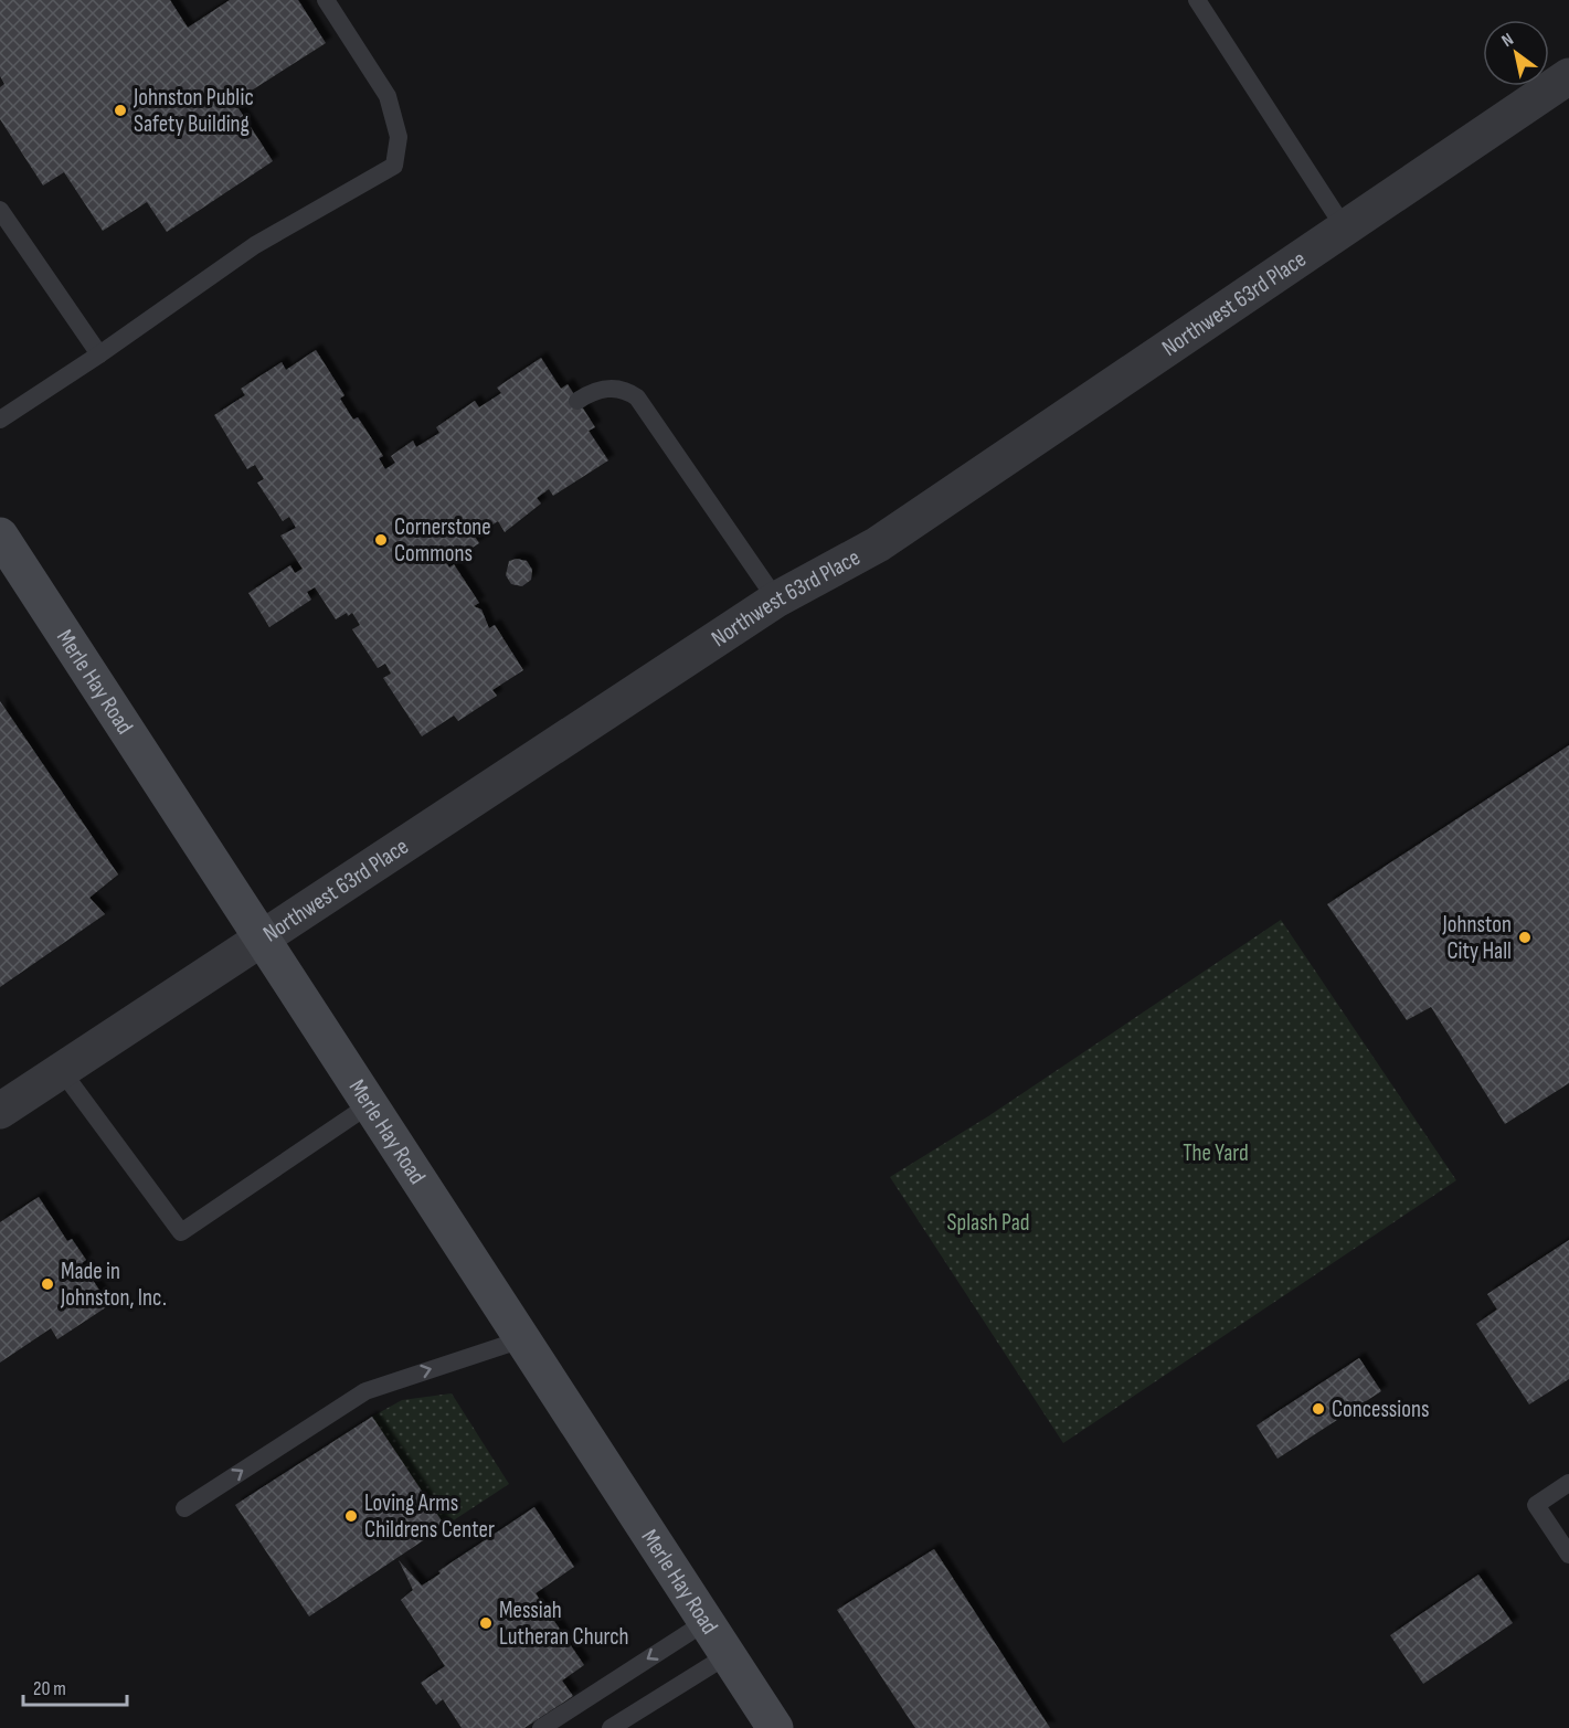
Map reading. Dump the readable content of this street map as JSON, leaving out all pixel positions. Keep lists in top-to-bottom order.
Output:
{
  "streets": {
    "main road": ["Merle Hay Road"],
    "street": ["Northwest 63rd Place"]
  },
  "crossings": [
    ["Northwest 63rd Place", "Merle Hay Road"]
  ],
  "parks": ["The Yard", "Splash Pad"],
  "places": [
    "Johnston Public Safety Building",
    "Cornerstone Commons",
    "Johnston City Hall",
    "Made in Johnston, Inc.",
    "Concessions",
    "Loving Arms Childrens Center",
    "Messiah Lutheran Church"
  ],
  "scale_bar": "20 m",
  "north": "top left"
}
